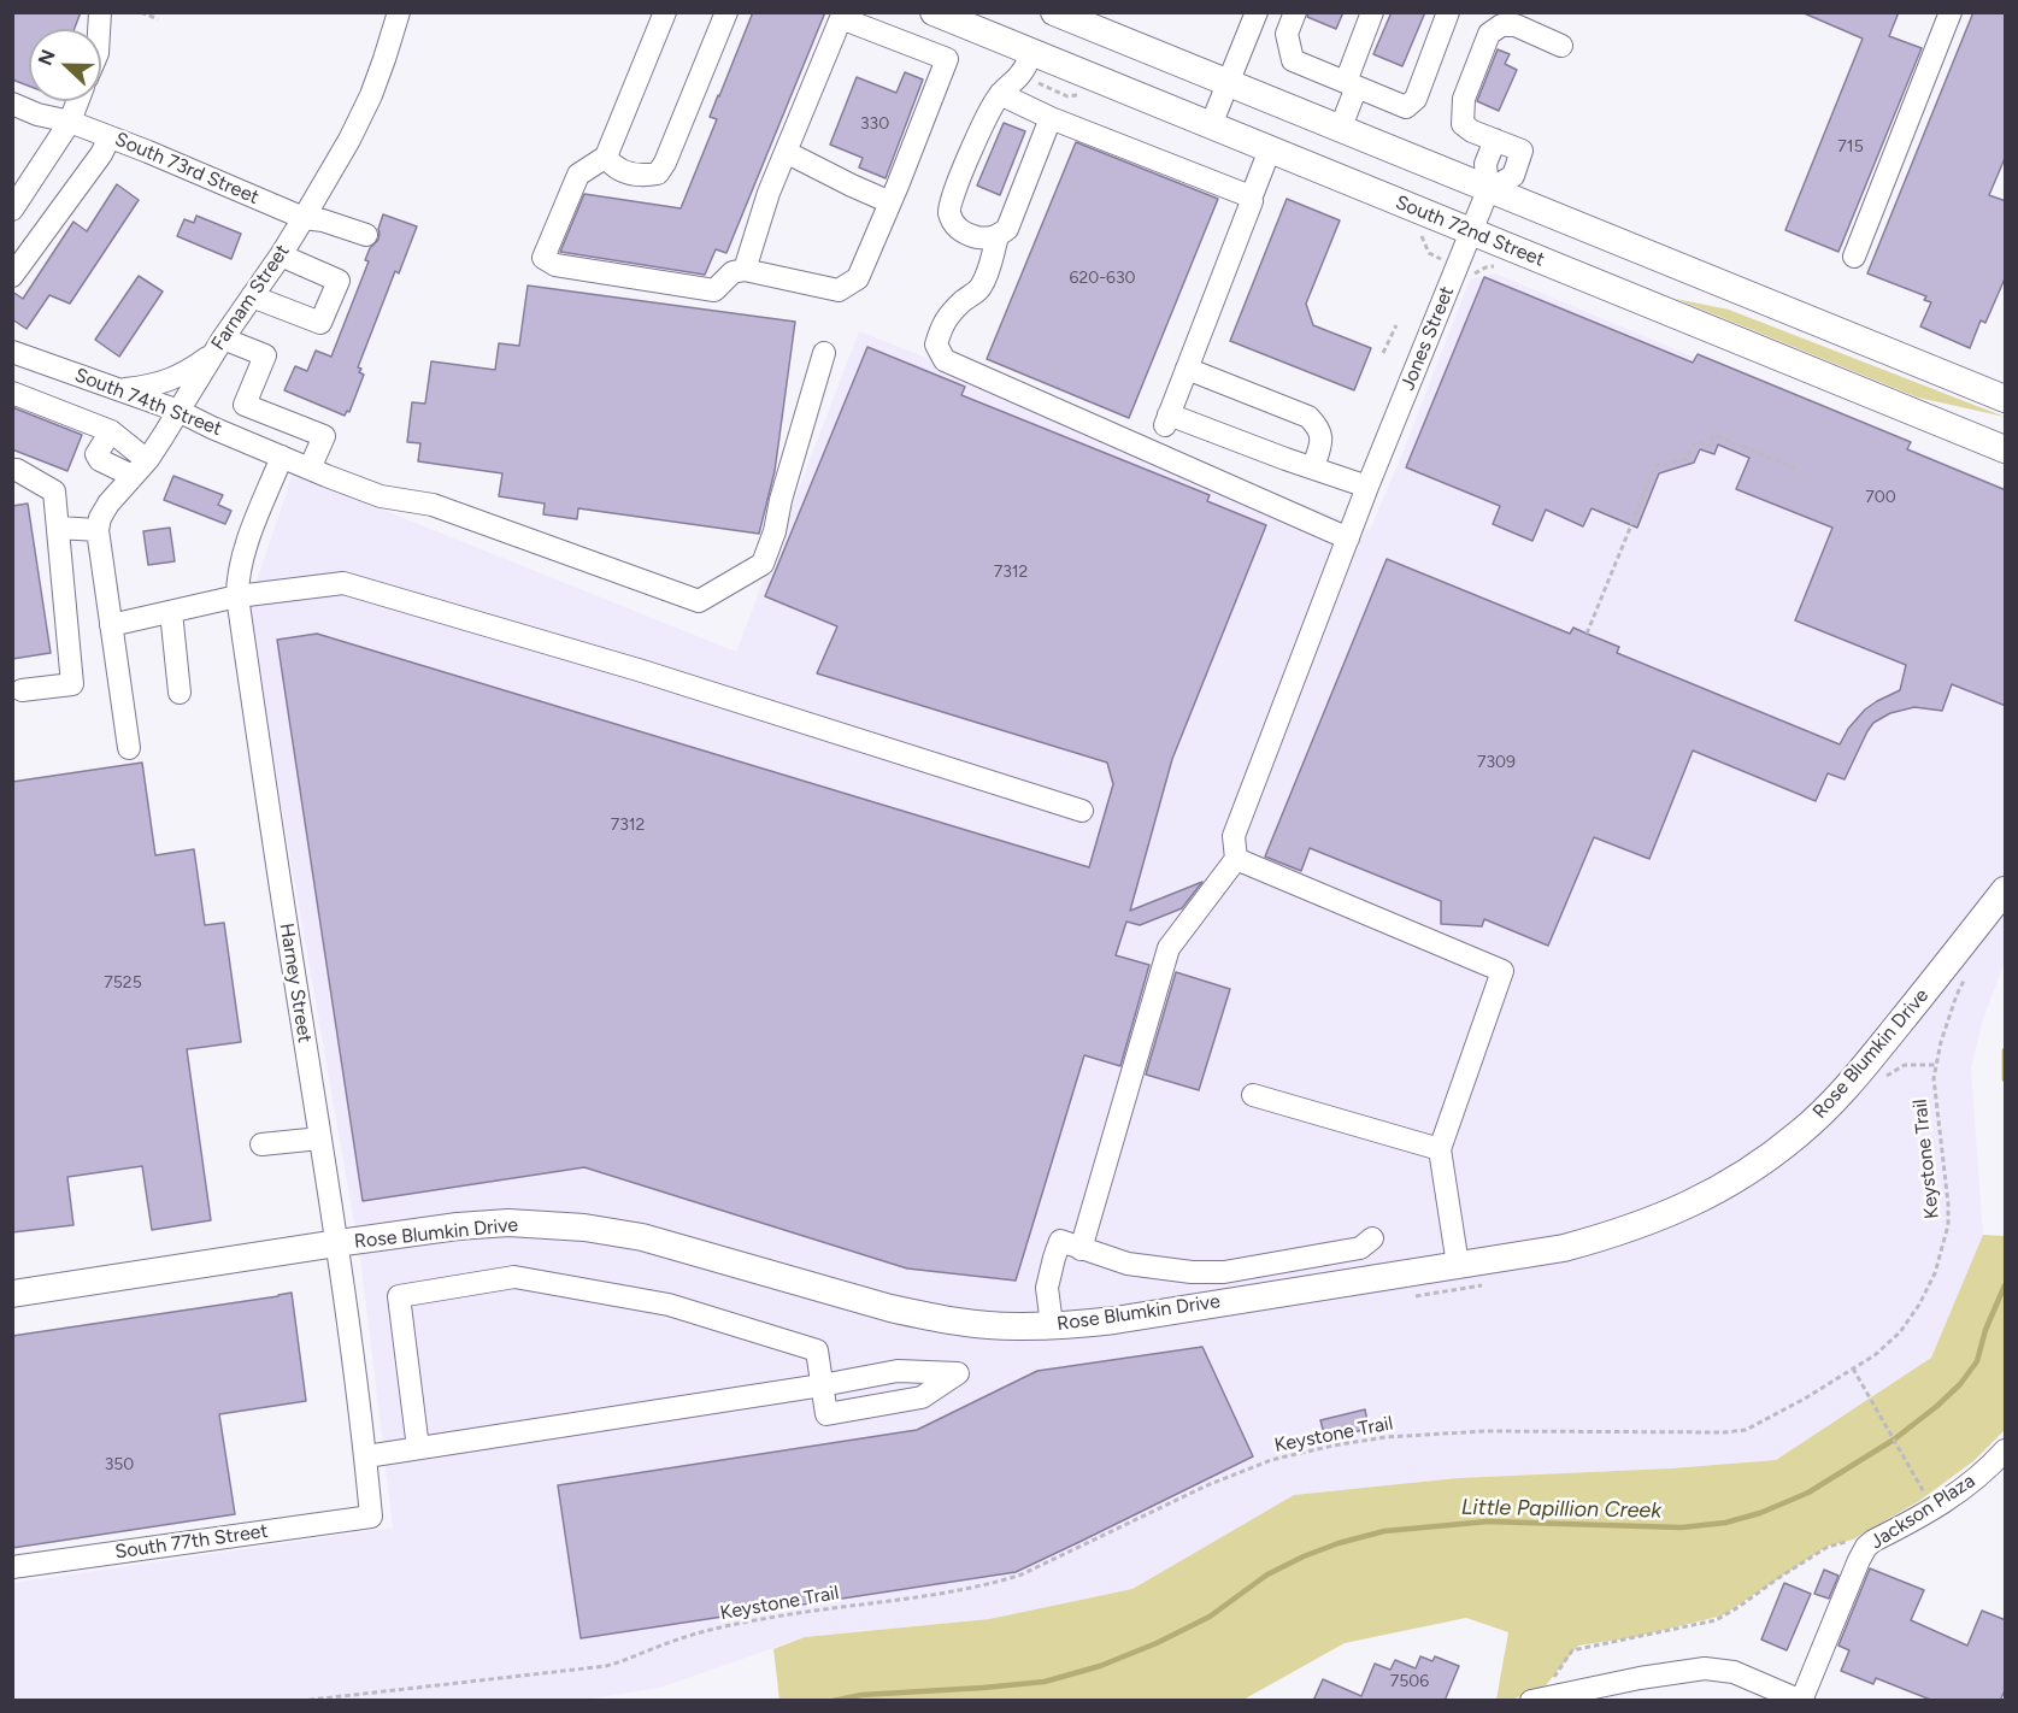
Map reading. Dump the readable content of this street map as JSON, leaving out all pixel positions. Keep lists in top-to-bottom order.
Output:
{
  "streets": {
    "main road": ["South 72nd Street", "Rose Blumkin Drive"],
    "street": [
      "South 73rd Street",
      "Farnam Street",
      "Jones Street",
      "South 74th Street",
      "Harney Street",
      "Jackson Plaza",
      "South 77th Street"
    ],
    "path": ["Keystone Trail"]
  },
  "crossings": [
    ["South 73rd Street", "Farnam Street"],
    ["South 72nd Street", "Jones Street"],
    ["Farnam Street", "South 74th Street"],
    ["South 74th Street", "Harney Street"],
    ["Harney Street", "Rose Blumkin Drive"],
    ["Harney Street", "South 77th Street"]
  ],
  "water": ["Little Papillion Creek"],
  "house_numbers": [
    "330",
    "715",
    "620-630",
    "700",
    "7312",
    "7309",
    "7312",
    "7525",
    "350",
    "7506"
  ],
  "north": "left"
}
